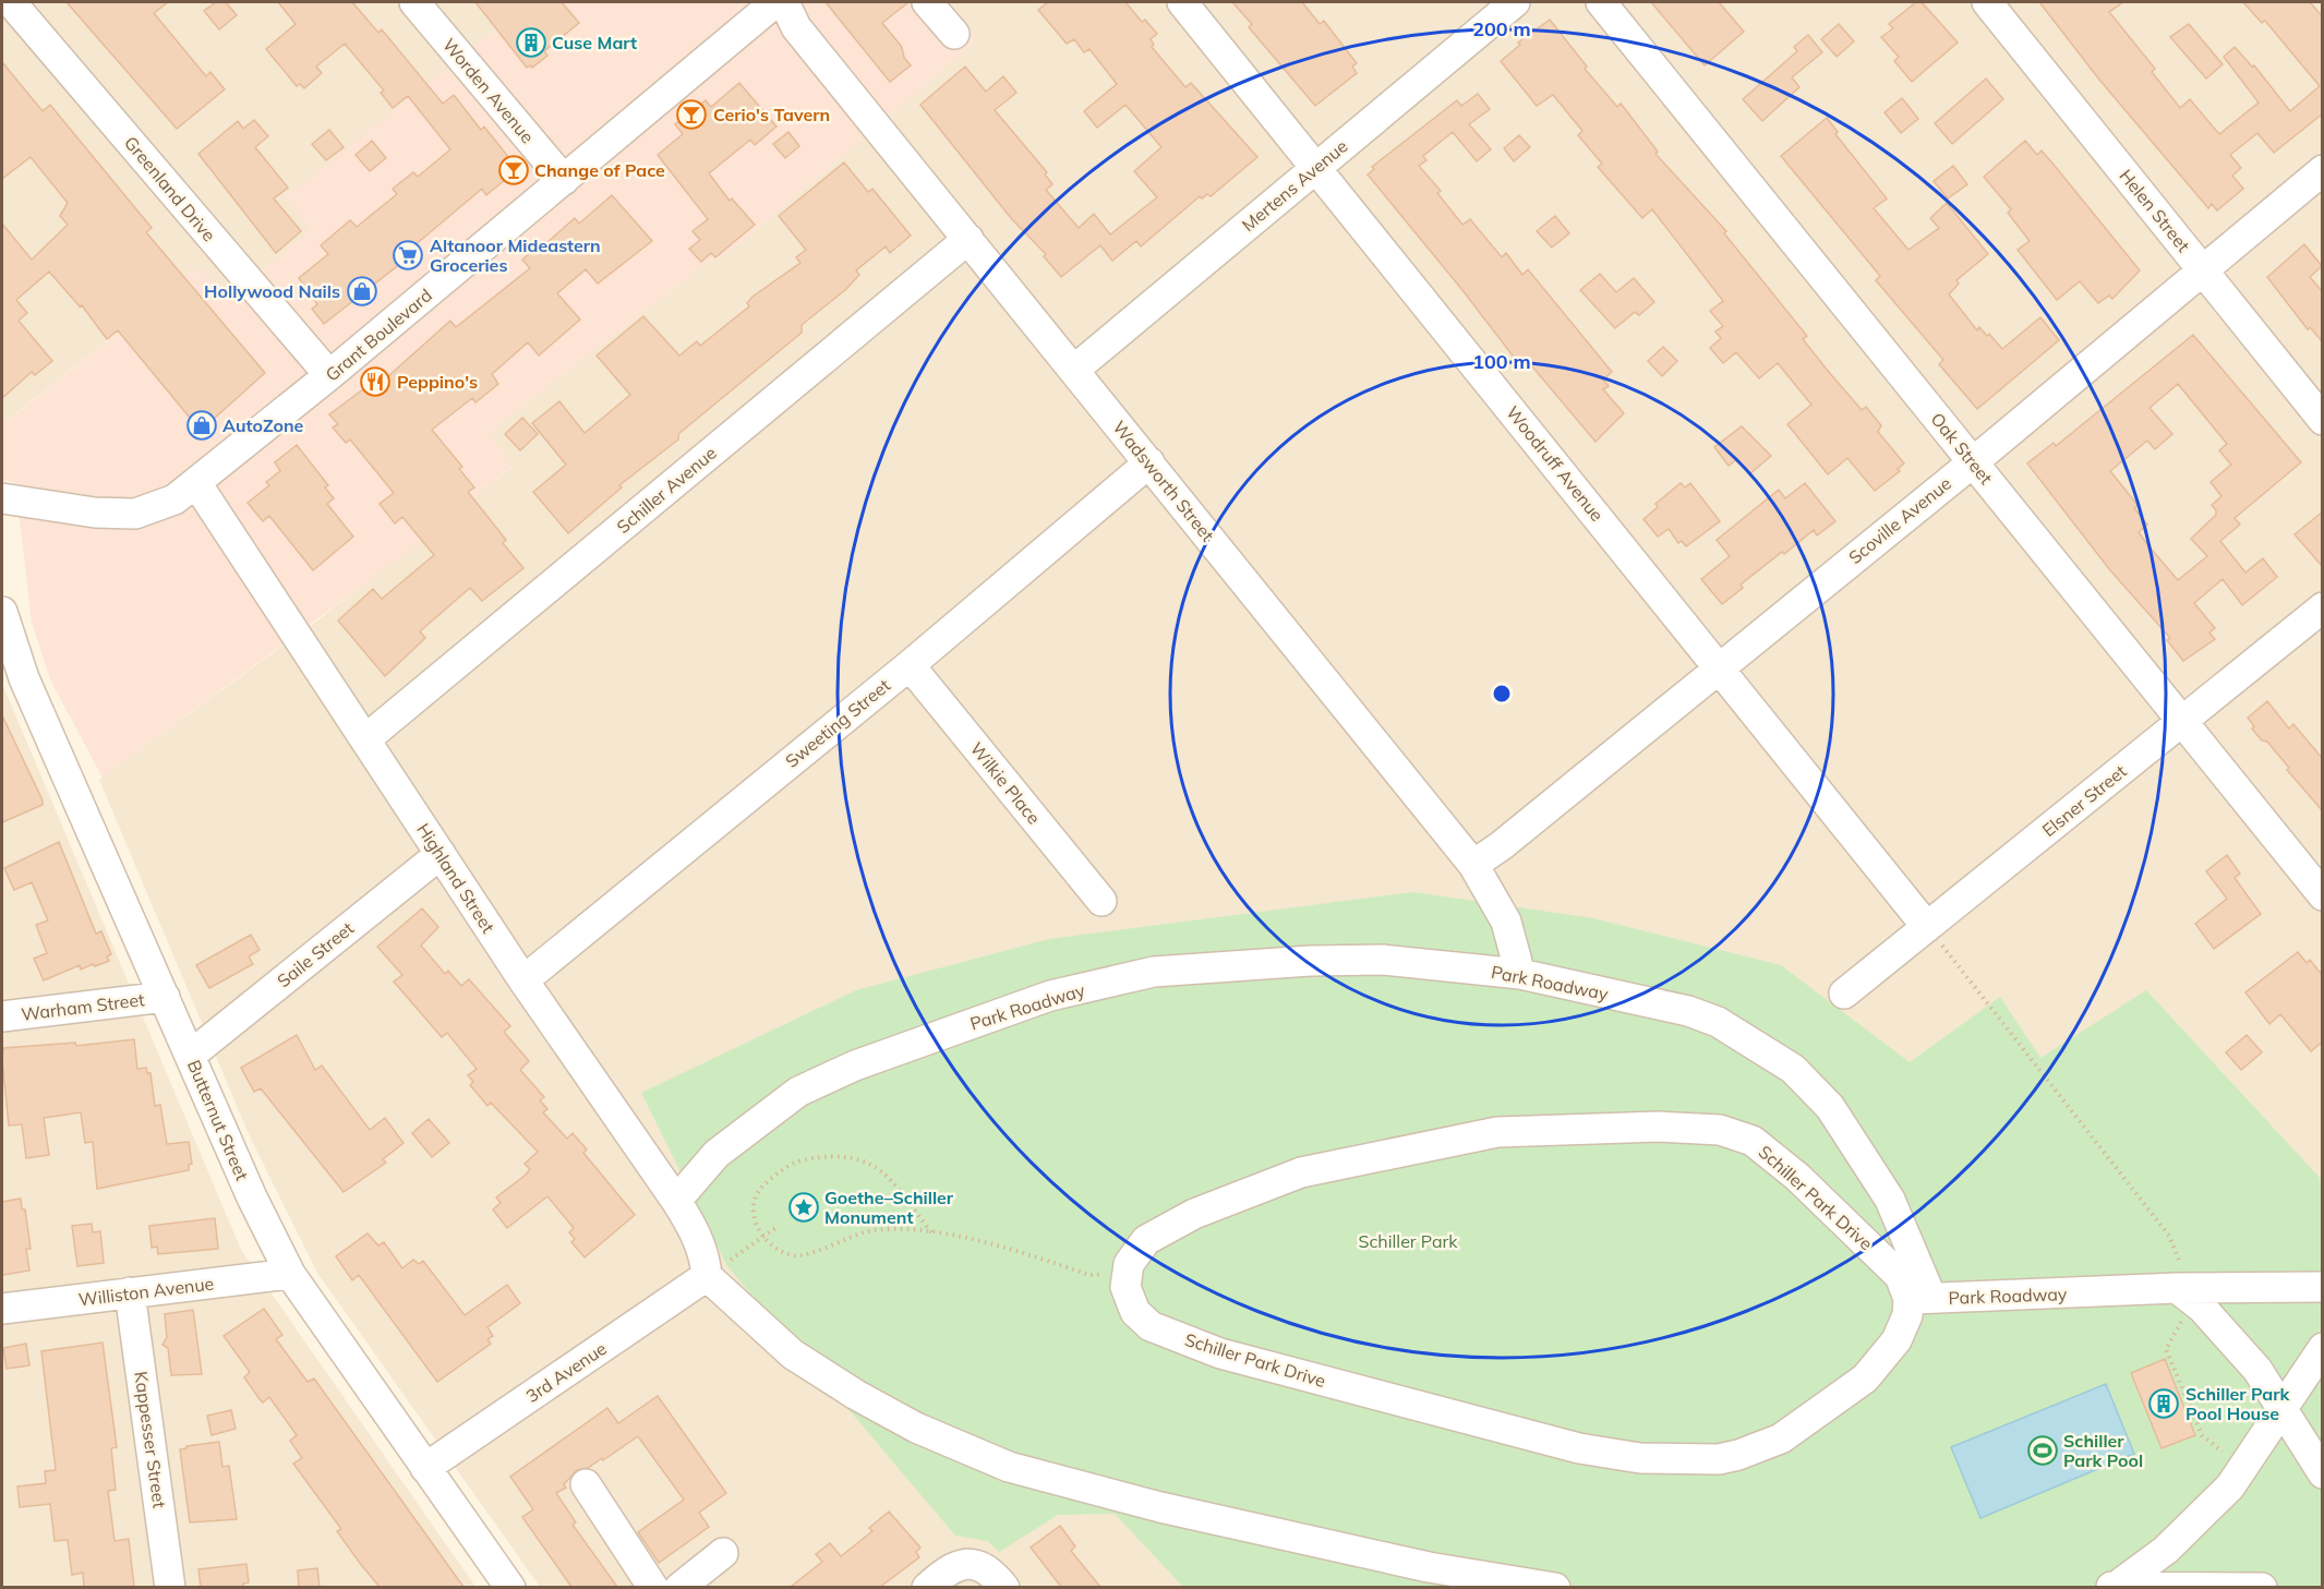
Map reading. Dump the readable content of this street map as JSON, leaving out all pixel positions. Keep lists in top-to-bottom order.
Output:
{
  "streets": {
    "street": [
      "Worden Avenue",
      "Mertens Avenue",
      "Greenland Drive",
      "Helen Street",
      "Grant Boulevard",
      "Oak Street",
      "Woodruff Avenue",
      "Wadsworth Street",
      "Schiller Avenue",
      "Scoville Avenue",
      "Sweeting Street",
      "Wilkie Place",
      "Elsner Street",
      "Highland Street",
      "Saile Street",
      "Park Roadway",
      "Warham Street",
      "Butternut Street",
      "Schiller Park Drive",
      "Williston Avenue",
      "3rd Avenue",
      "Kappesser Street"
    ]
  },
  "crossings": [
    ["Worden Avenue", "Grant Boulevard"],
    ["Mertens Avenue", "Woodruff Avenue"],
    ["Mertens Avenue", "Wadsworth Street"],
    ["Greenland Drive", "Grant Boulevard"],
    ["Helen Street", "Scoville Avenue"],
    ["Grant Boulevard", "Highland Street"],
    ["Oak Street", "Scoville Avenue"],
    ["Oak Street", "Elsner Street"],
    ["Woodruff Avenue", "Scoville Avenue"],
    ["Woodruff Avenue", "Elsner Street"],
    ["Wadsworth Street", "Schiller Avenue"],
    ["Wadsworth Street", "Scoville Avenue"],
    ["Wadsworth Street", "Sweeting Street"],
    ["Wadsworth Street", "Park Roadway"],
    ["Schiller Avenue", "Highland Street"],
    ["Sweeting Street", "Wilkie Place"],
    ["Sweeting Street", "Highland Street"],
    ["Highland Street", "Saile Street"],
    ["Highland Street", "Park Roadway"],
    ["Highland Street", "3rd Avenue"],
    ["Saile Street", "Butternut Street"],
    ["Park Roadway", "Schiller Park Drive"],
    ["Warham Street", "Butternut Street"],
    ["Butternut Street", "Williston Avenue"],
    ["Butternut Street", "3rd Avenue"],
    ["Williston Avenue", "Kappesser Street"]
  ],
  "parks": ["Schiller Park"],
  "places": {
    "building": ["Cuse Mart", "Schiller Park Pool House"],
    "bar": ["Cerio's Tavern", "Change of Pace"],
    "supermarket": ["Altanoor Mideastern Groceries"],
    "shop": ["Hollywood Nails", "AutoZone"],
    "restaurant": ["Peppino's"],
    "place": ["Goethe–Schiller Monument"],
    "sports": ["Schiller Park Pool"]
  },
  "rings": ["200 m", "100 m"]
}
